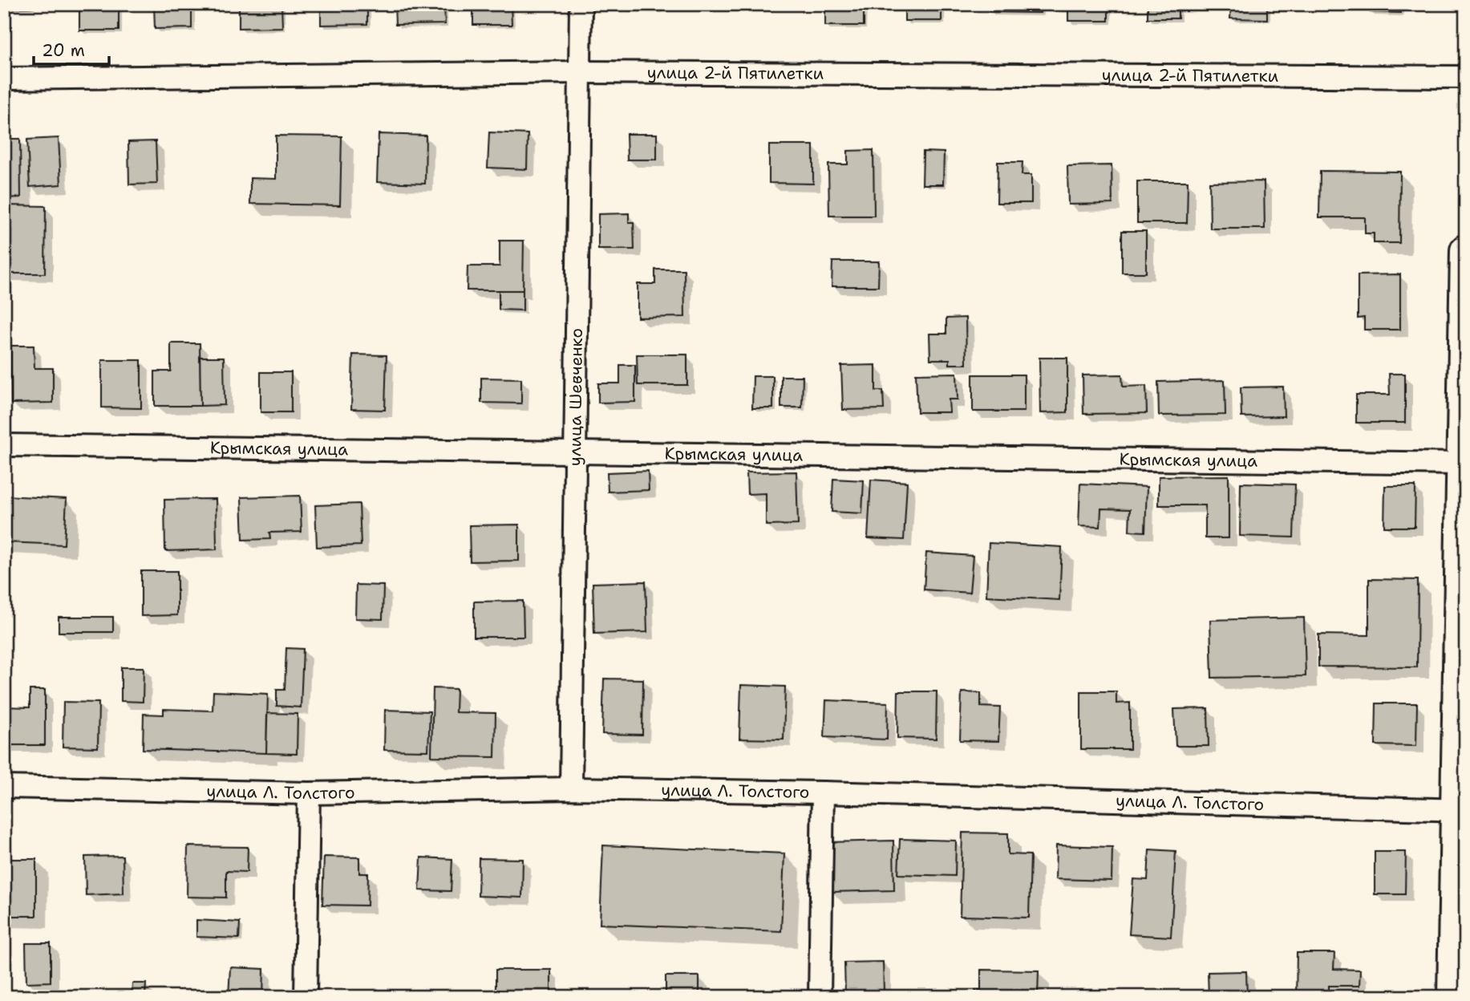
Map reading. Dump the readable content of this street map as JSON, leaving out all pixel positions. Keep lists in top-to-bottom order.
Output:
{
  "streets": {
    "street": [
      "улица 2-й Пятилетки",
      "улица Шевченко",
      "Крымская улица",
      "улица Л. Толстого"
    ]
  },
  "crossings": [
    ["улица 2-й Пятилетки", "улица Шевченко"],
    ["улица Шевченко", "Крымская улица"],
    ["улица Шевченко", "улица Л. Толстого"]
  ],
  "scale_bar": "20 m"
}
